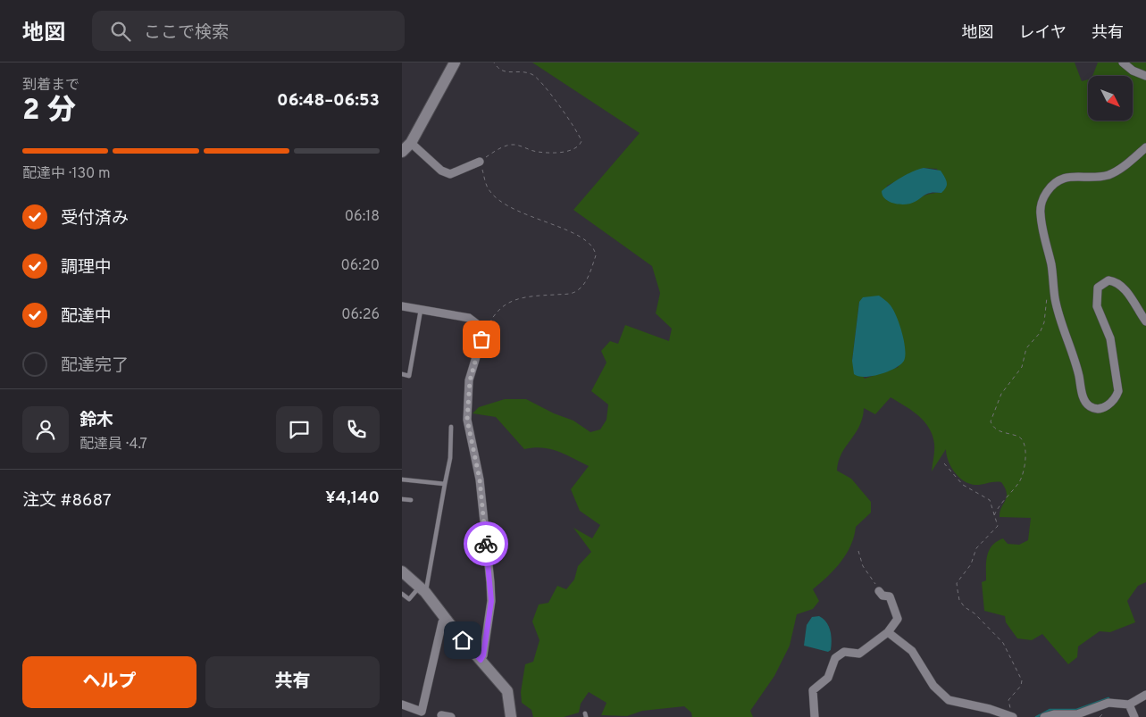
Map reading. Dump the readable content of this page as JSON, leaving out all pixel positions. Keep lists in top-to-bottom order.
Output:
{
  "north": "bottom right",
  "page": {
    "header": "地図",
    "search": "ここで検索",
    "nav": ["地図", "レイヤ", "共有"],
    "heading": ["2 分", "到着まで", "06:48–06:53"],
    "panel": [
      "鈴木",
      "配達員 · 4.7",
      "注文 #8687",
      "¥4,140"
    ],
    "bar": "配達中 · 130 m",
    "list": [
      ["受付済み", "06:18"],
      ["調理中", "06:20"],
      ["配達中", "06:26"],
      "配達完了"
    ],
    "buttons": ["ヘルプ", "共有"]
  }
}
